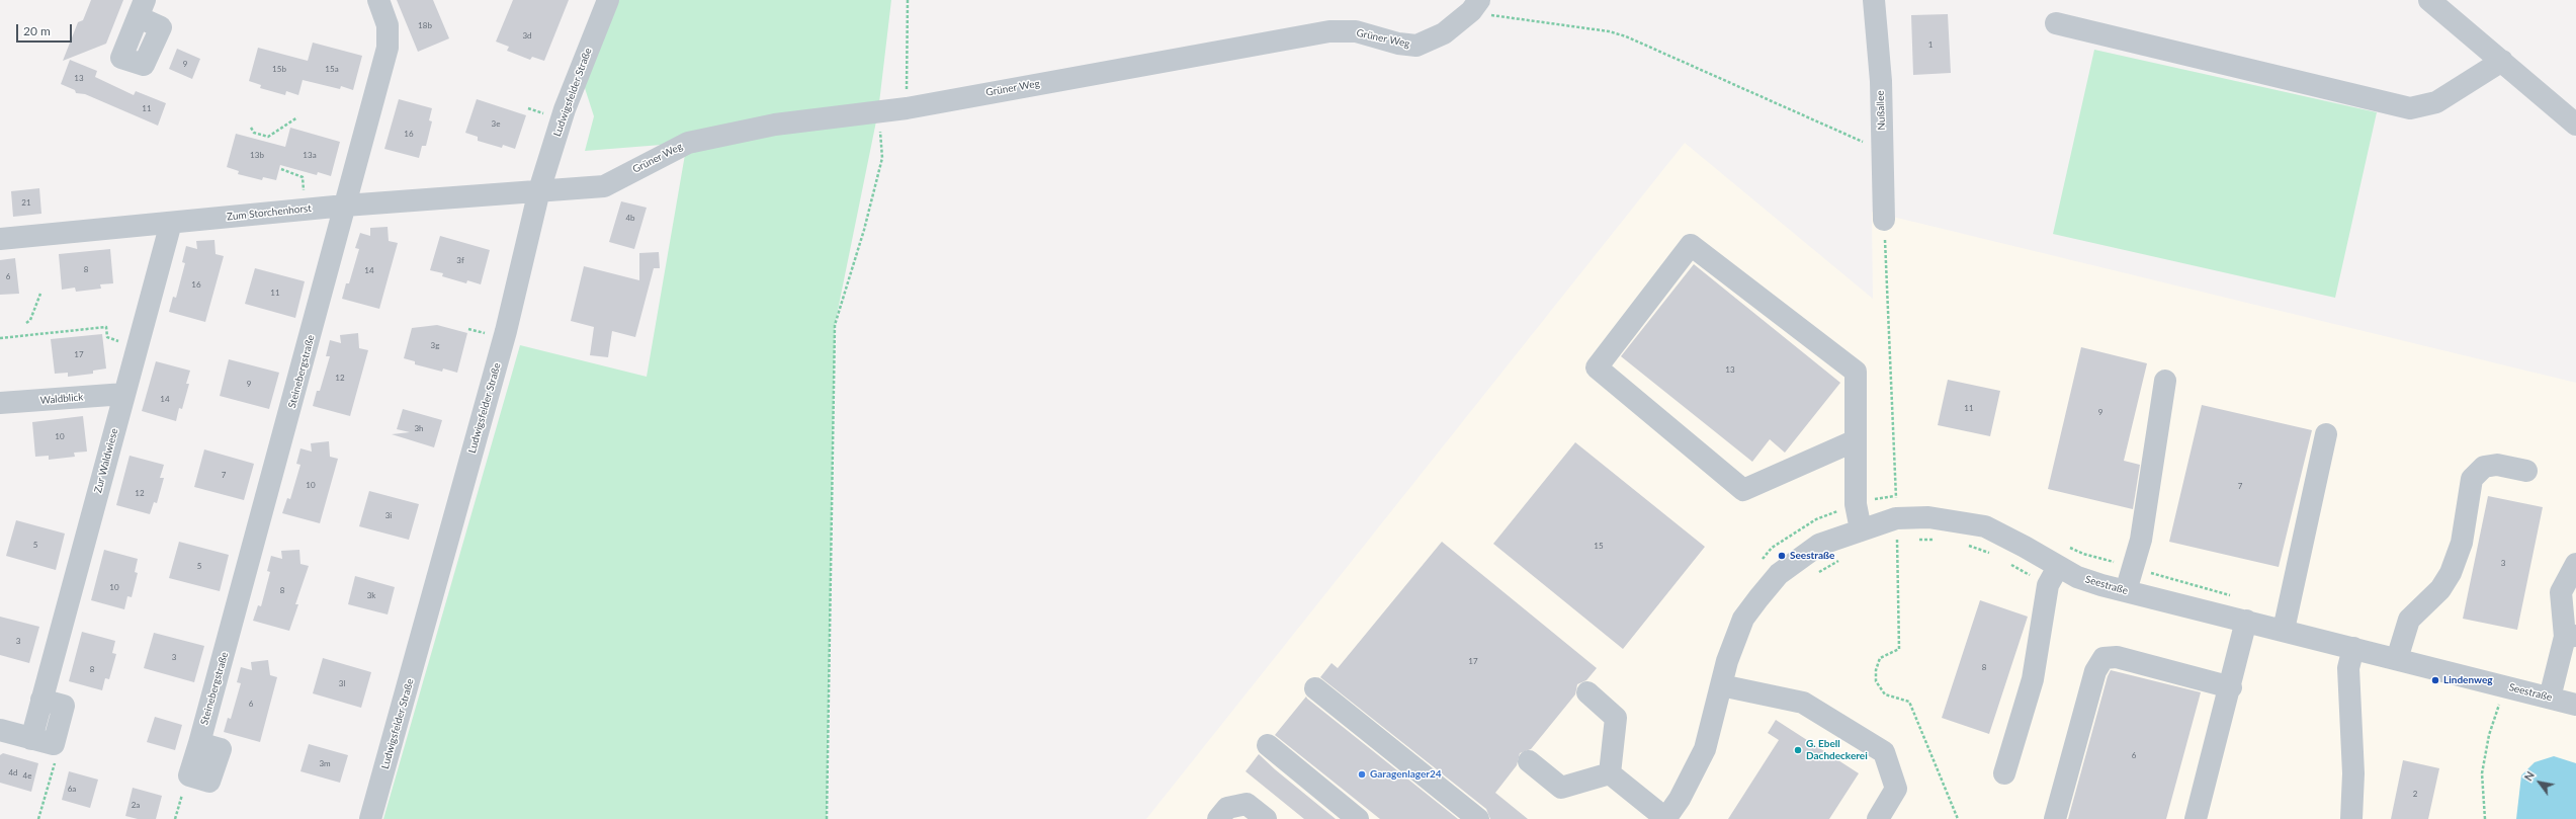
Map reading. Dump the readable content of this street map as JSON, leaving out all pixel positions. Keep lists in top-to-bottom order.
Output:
{
  "streets": {
    "street": [
      "Grüner Weg",
      "Ludwigsfelder Straße",
      "Nußallee",
      "Zum Storchenhorst",
      "Steinebergstraße",
      "Waldblick",
      "Zur Waldwiese",
      "Seestraße"
    ]
  },
  "crossings": [
    ["Grüner Weg", "Ludwigsfelder Straße"],
    ["Grüner Weg", "Zum Storchenhorst"],
    ["Ludwigsfelder Straße", "Zum Storchenhorst"],
    ["Zum Storchenhorst", "Steinebergstraße"],
    ["Zum Storchenhorst", "Zur Waldwiese"],
    ["Waldblick", "Zur Waldwiese"]
  ],
  "places": [
    "Seestraße",
    "Lindenweg",
    "G. Ebell Dachdeckerei",
    "Garagenlager24"
  ],
  "house_numbers": [
    "18b",
    "3d",
    "1",
    "9",
    "15b",
    "15a",
    "13",
    "11",
    "3e",
    "16",
    "13b",
    "13a",
    "21",
    "4b",
    "3f",
    "8",
    "14",
    "6",
    "16",
    "11",
    "3g",
    "17",
    "13",
    "12",
    "9",
    "14",
    "11",
    "9",
    "3h",
    "10",
    "7",
    "10",
    "7",
    "12",
    "3i",
    "5",
    "15",
    "3",
    "5",
    "10",
    "8",
    "3k",
    "3",
    "3",
    "17",
    "8",
    "8",
    "3l",
    "6",
    "6",
    "3m",
    "4d",
    "4e",
    "6a",
    "2",
    "2a"
  ],
  "scale_bar": "20 m",
  "north": "top left"
}
